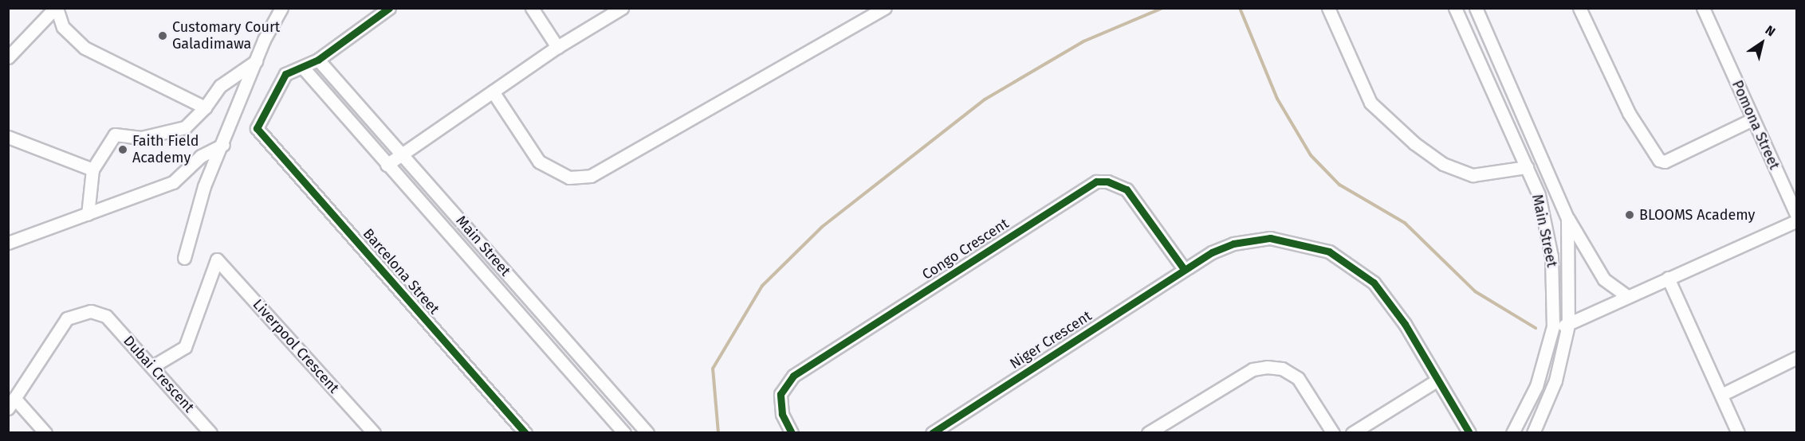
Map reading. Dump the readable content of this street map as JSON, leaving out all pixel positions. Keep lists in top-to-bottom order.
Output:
{
  "streets": {
    "street": [
      "Pomona Street",
      "Main Street",
      "Congo Crescent",
      "Barcelona Street",
      "Niger Crescent",
      "Liverpool Crescent",
      "Dubai Crescent"
    ]
  },
  "crossings": [
    ["Main Street", "Barcelona Street"],
    ["Congo Crescent", "Niger Crescent"],
    ["Liverpool Crescent", "Dubai Crescent"]
  ],
  "places": ["Customary Court Galadimawa", "Faith Field Academy", "BLOOMS Academy"],
  "north": "top right"
}
